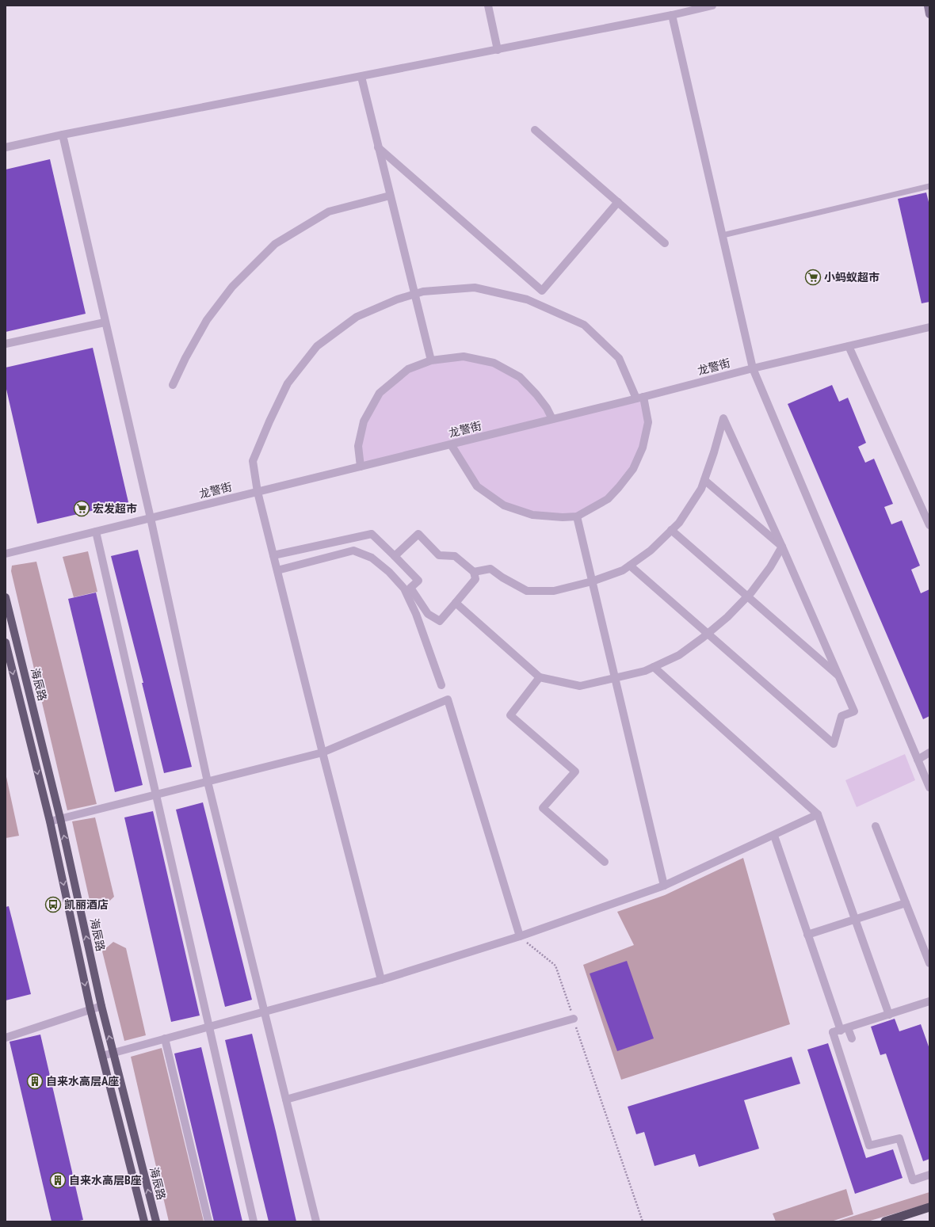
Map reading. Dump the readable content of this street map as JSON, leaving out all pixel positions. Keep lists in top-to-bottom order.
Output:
{
  "streets": {
    "main road": ["海辰路"],
    "street": ["龙警街"]
  },
  "places": {
    "supermarket": ["小蚂蚁超市", "宏发超市"],
    "bus stop": ["凯丽酒店"],
    "building": ["自来水高层A座", "自来水高层B座"]
  }
}
